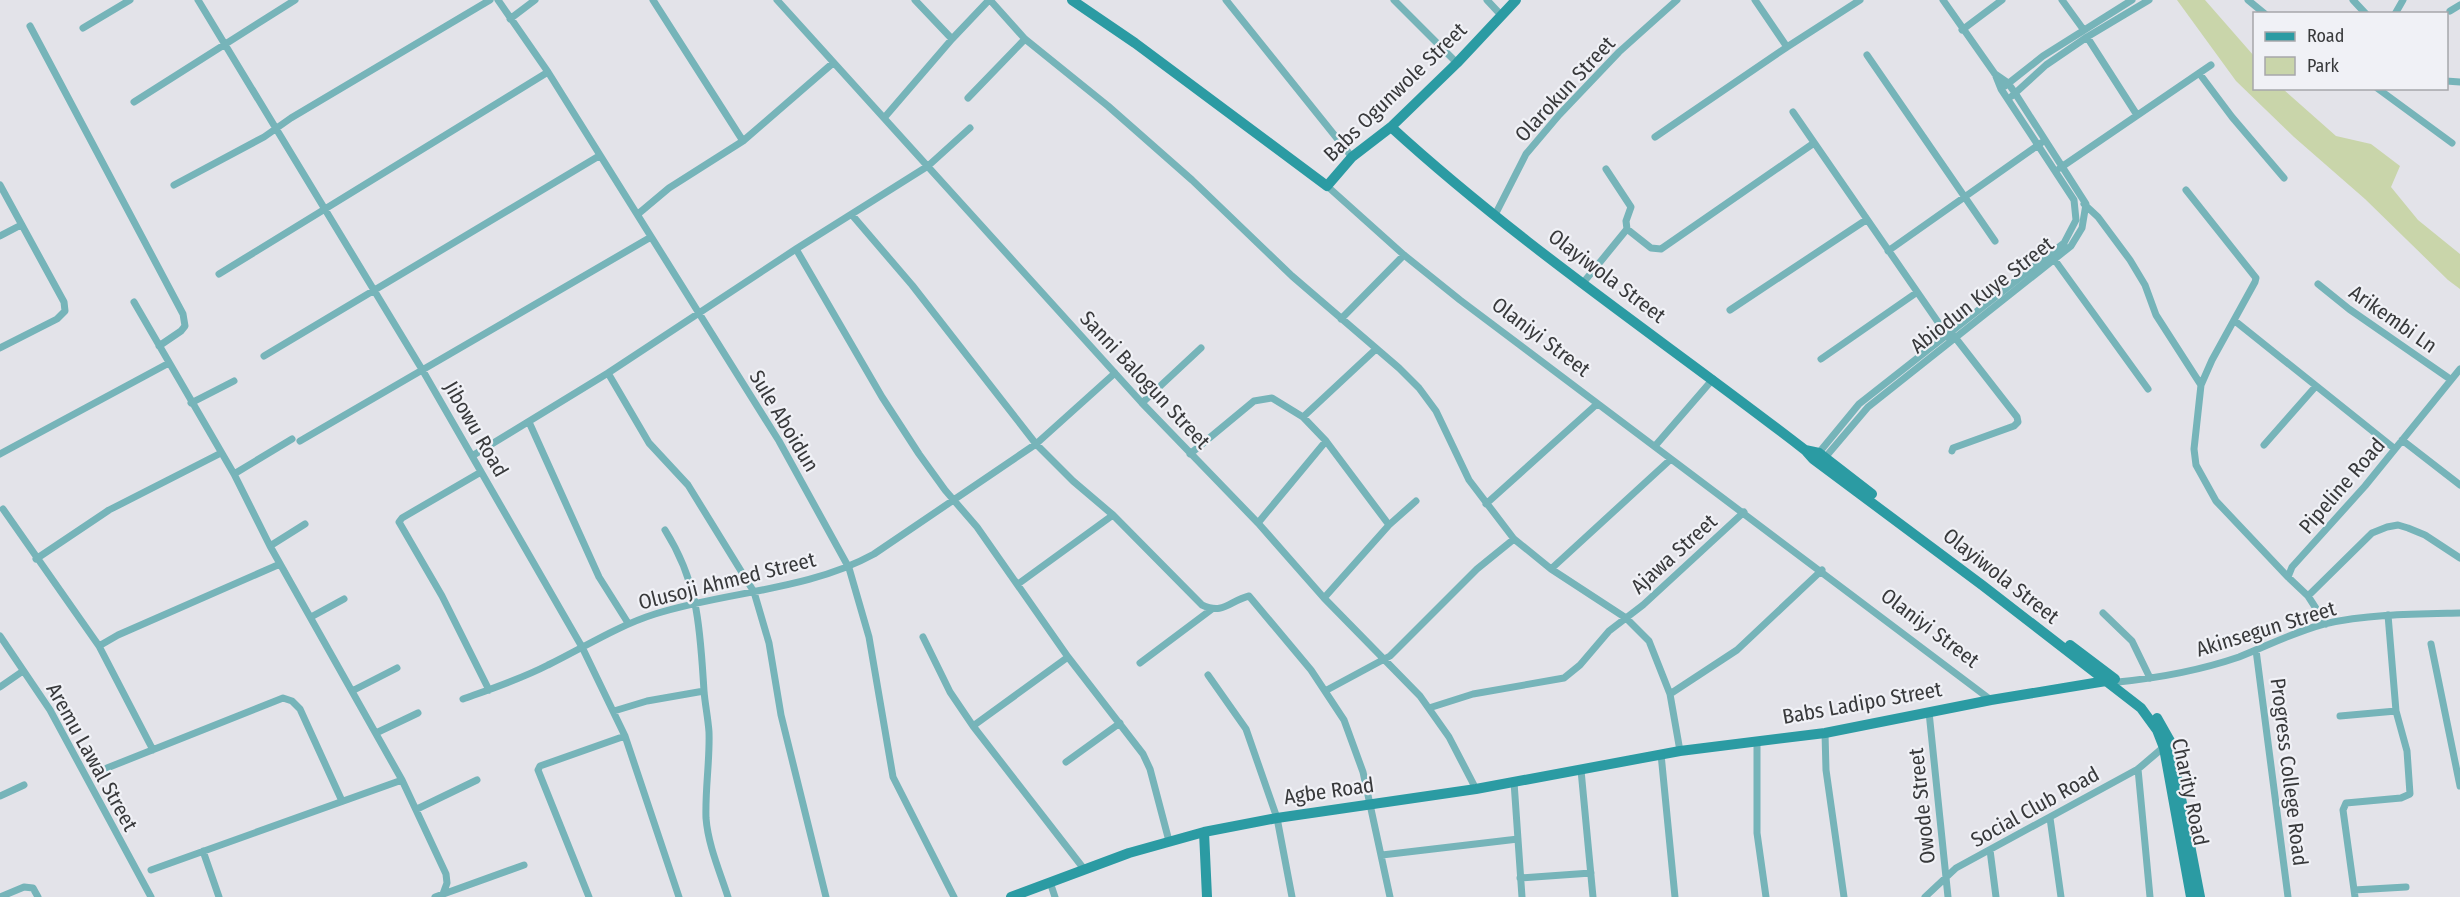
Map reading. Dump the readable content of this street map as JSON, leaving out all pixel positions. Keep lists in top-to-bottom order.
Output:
{
  "streets": {
    "street": [
      "Olarokun Street",
      "Babs Ogunwole Street",
      "Olayiwola Street",
      "Abiodun Kuye Street",
      "Arikembi Ln",
      "Olaniyi Street",
      "Sanni Balogun Street",
      "Sule Aboidun",
      "Jibowu Road",
      "Pipeline Road",
      "Ajawa Street",
      "Olusoji Ahmed Street",
      "Akinsegun Street",
      "Babs Ladipo Street",
      "Aremu Lawal Street",
      "Progress College Road",
      "Agbe Road",
      "Charity Road",
      "Owode Street",
      "Social Club Road"
    ]
  },
  "crossings": [
    ["Olarokun Street", "Olayiwola Street"],
    ["Babs Ogunwole Street", "Olayiwola Street"],
    ["Babs Ogunwole Street", "Olaniyi Street"],
    ["Olayiwola Street", "Abiodun Kuye Street"],
    ["Olayiwola Street", "Babs Ladipo Street"],
    ["Olayiwola Street", "Charity Road"],
    ["Abiodun Kuye Street", "Charity Road"],
    ["Arikembi Ln", "Pipeline Road"],
    ["Olaniyi Street", "Ajawa Street"],
    ["Olaniyi Street", "Babs Ladipo Street"],
    ["Sanni Balogun Street", "Ajawa Street"],
    ["Sanni Balogun Street", "Olusoji Ahmed Street"],
    ["Sanni Balogun Street", "Agbe Road"],
    ["Sule Aboidun", "Olusoji Ahmed Street"],
    ["Jibowu Road", "Olusoji Ahmed Street"],
    ["Akinsegun Street", "Progress College Road"],
    ["Akinsegun Street", "Charity Road"],
    ["Babs Ladipo Street", "Agbe Road"],
    ["Babs Ladipo Street", "Charity Road"],
    ["Babs Ladipo Street", "Owode Street"],
    ["Charity Road", "Social Club Road"],
    ["Owode Street", "Social Club Road"]
  ],
  "legend": ["Road", "Park"]
}
